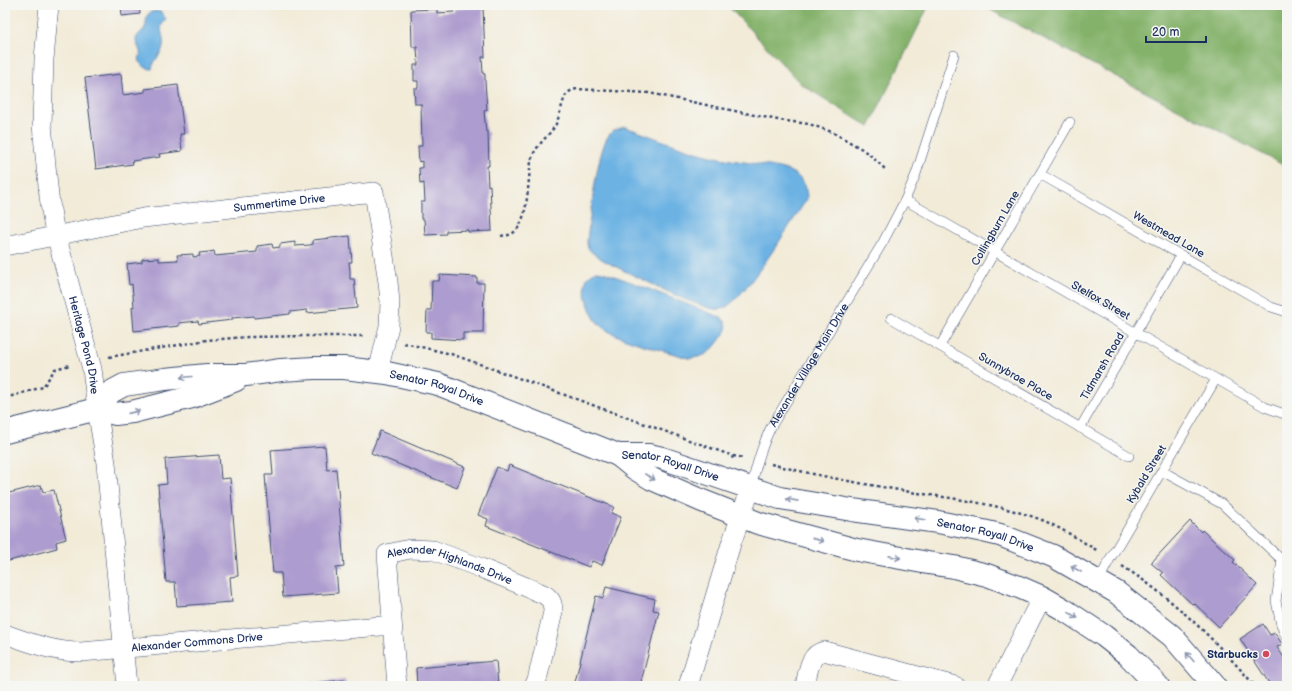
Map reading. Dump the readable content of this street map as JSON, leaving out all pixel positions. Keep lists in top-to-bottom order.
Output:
{
  "streets": {
    "street": [
      "Summertime Drive",
      "Heritage Pond Drive",
      "Alexander Village Main Drive",
      "Senator Royal Drive",
      "Senator Royall Drive",
      "Alexander Highlands Drive",
      "Alexander Commons Drive"
    ],
    "lane": [
      "Collingburn Lane",
      "Westmead Lane",
      "Stelfox Street",
      "Tidmarsh Road",
      "Sunnybrae Place",
      "Kybald Street"
    ]
  },
  "crossings": [
    ["Summertime Drive", "Heritage Pond Drive"],
    ["Summertime Drive", "Senator Royal Drive"],
    ["Collingburn Lane", "Westmead Lane"],
    ["Collingburn Lane", "Stelfox Street"],
    ["Collingburn Lane", "Sunnybrae Place"],
    ["Westmead Lane", "Tidmarsh Road"],
    ["Stelfox Street", "Alexander Village Main Drive"],
    ["Stelfox Street", "Tidmarsh Road"],
    ["Stelfox Street", "Kybald Street"],
    ["Heritage Pond Drive", "Senator Royal Drive"],
    ["Heritage Pond Drive", "Alexander Commons Drive"],
    ["Alexander Village Main Drive", "Senator Royall Drive"],
    ["Tidmarsh Road", "Sunnybrae Place"],
    ["Senator Royal Drive", "Senator Royall Drive"],
    ["Senator Royall Drive", "Kybald Street"],
    ["Alexander Highlands Drive", "Alexander Commons Drive"]
  ],
  "places": ["Starbucks"],
  "scale_bar": "20 m"
}
